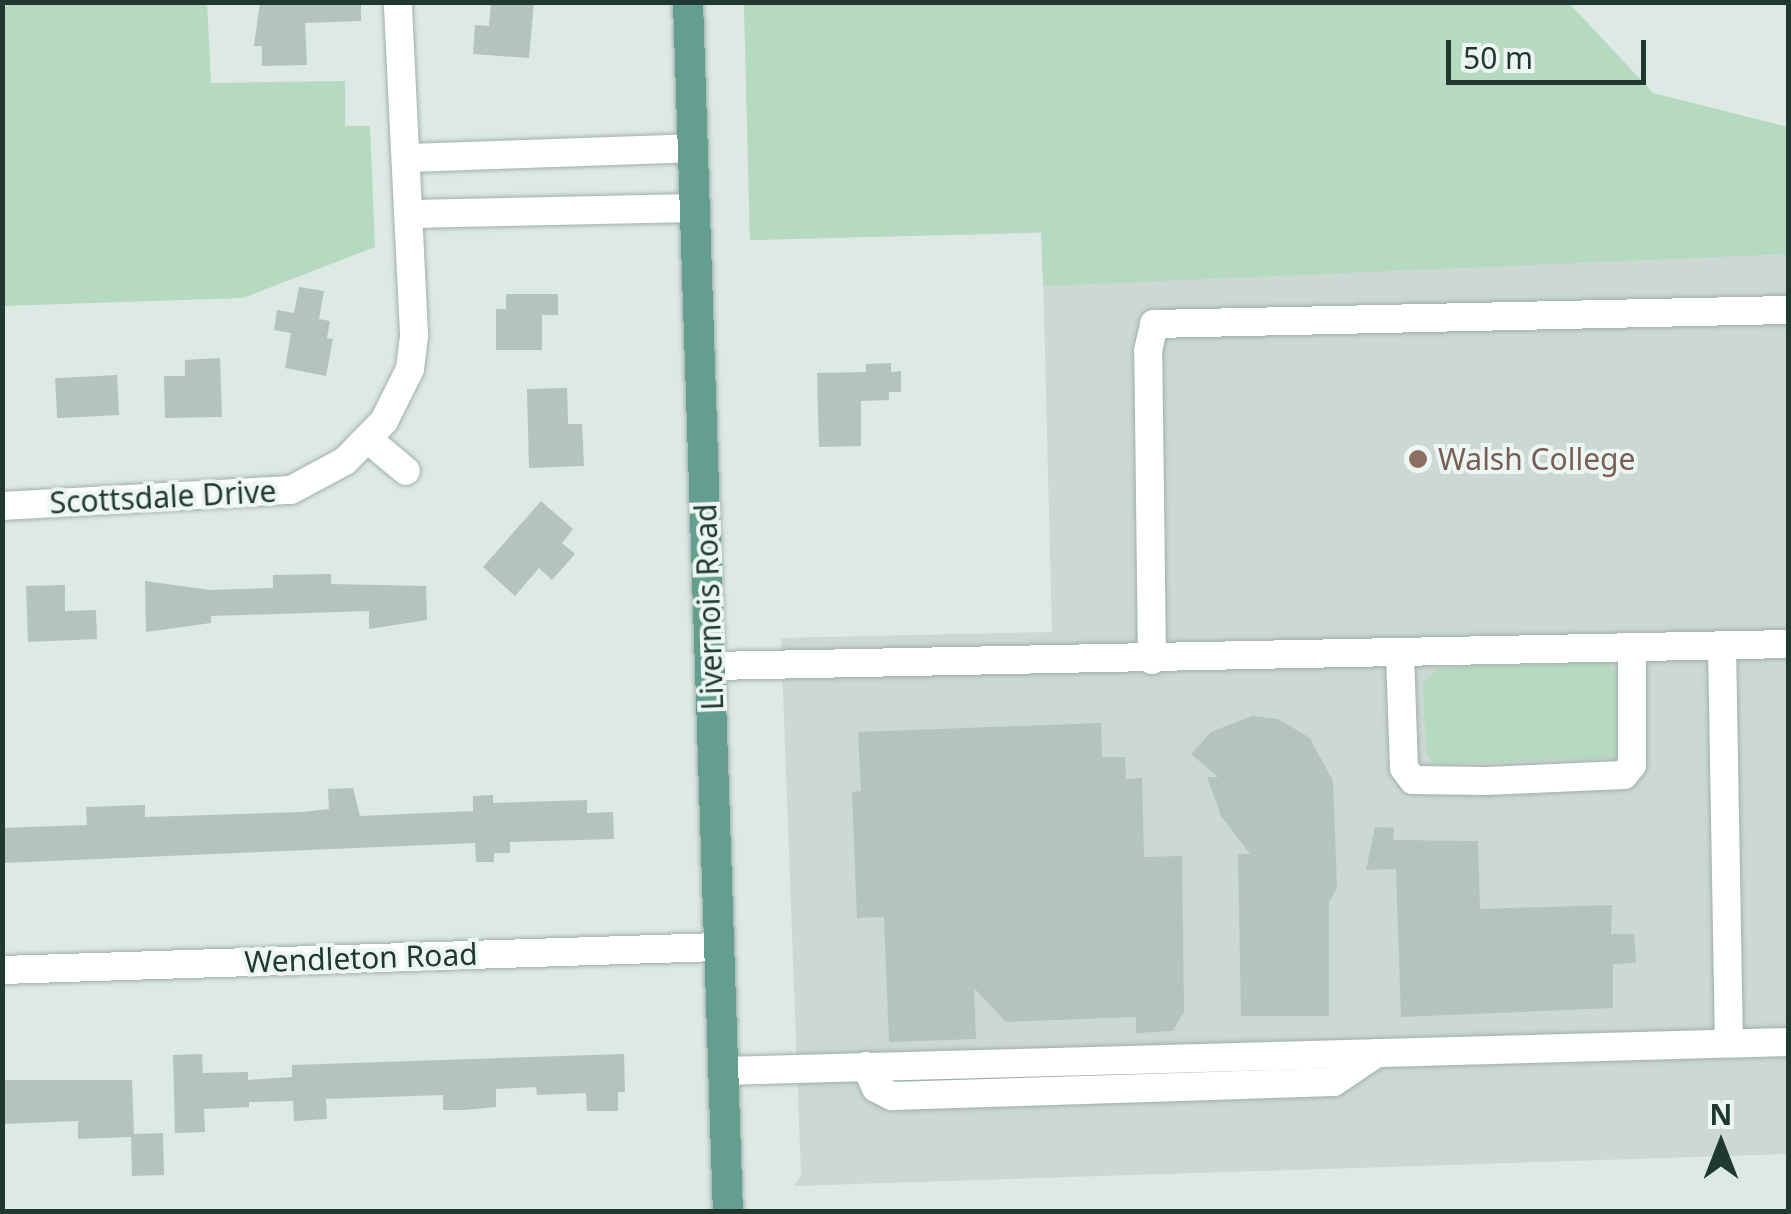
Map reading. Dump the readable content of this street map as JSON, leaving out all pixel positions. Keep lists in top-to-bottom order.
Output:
{
  "streets": {
    "main road": ["Livernois Road"],
    "street": ["Scottsdale Drive", "Wendleton Road"]
  },
  "crossings": [
    ["Livernois Road", "Wendleton Road"]
  ],
  "places": ["Walsh College"],
  "scale_bar": "50 m",
  "north": "top"
}
